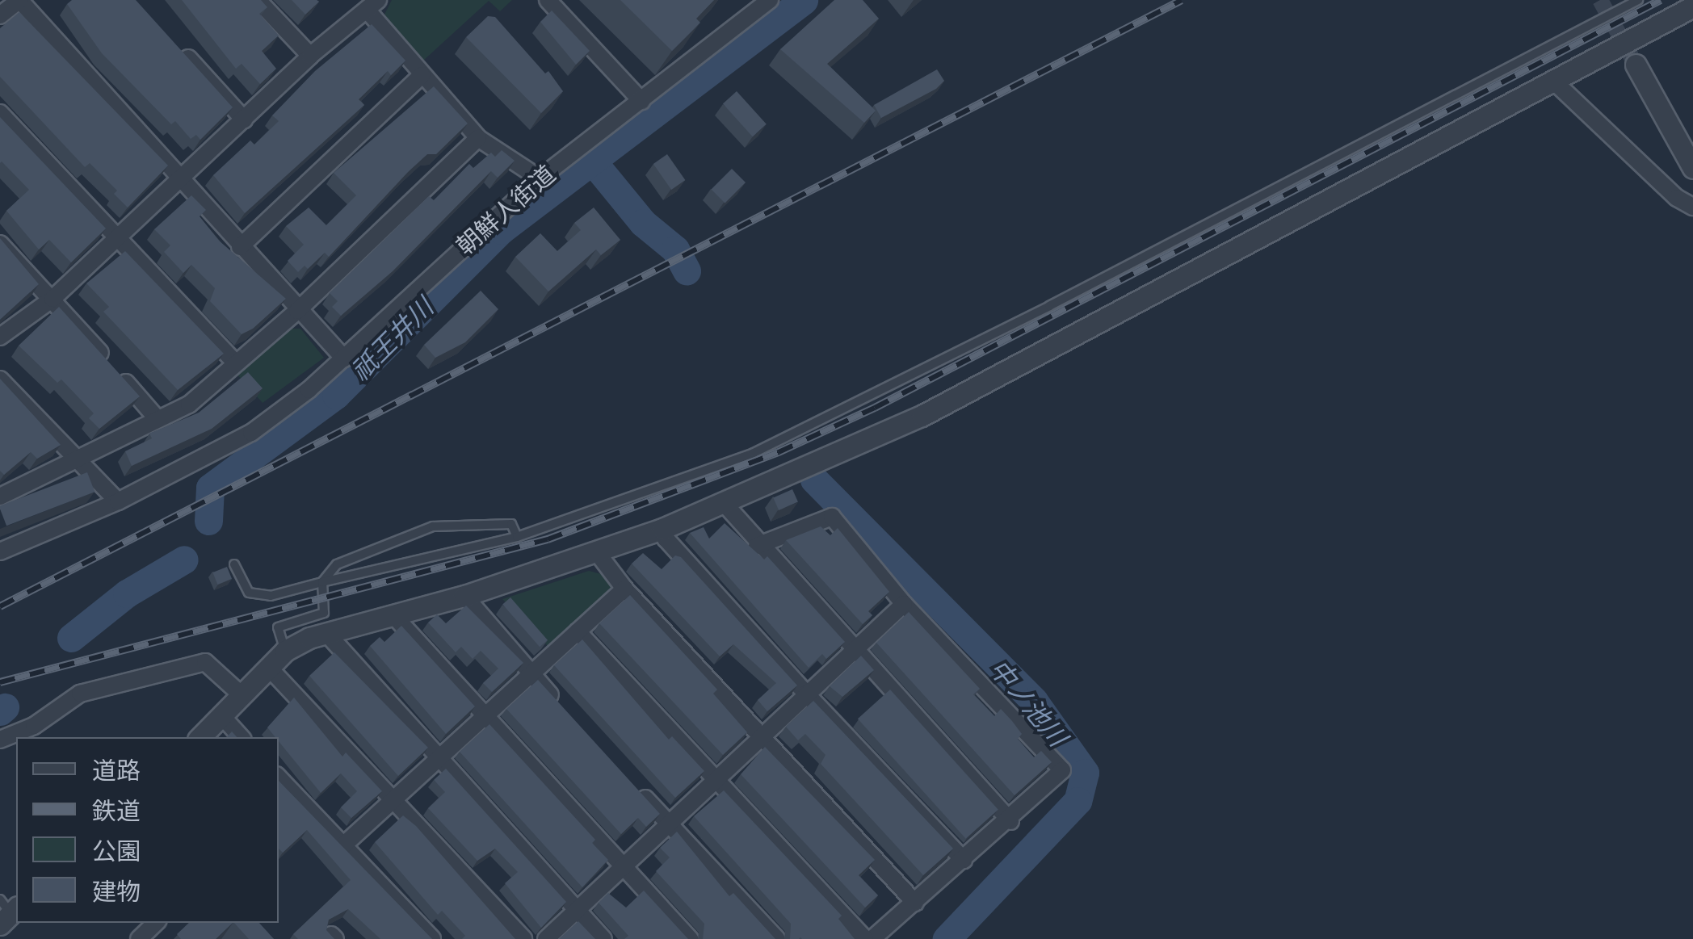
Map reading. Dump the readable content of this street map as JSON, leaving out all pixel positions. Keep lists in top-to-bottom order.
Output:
{
  "streets": {
    "street": ["朝鮮人街道"]
  },
  "water": ["祇王井川", "中ノ池川"],
  "legend": [
    "道路",
    "鉄道",
    "公園",
    "建物"
  ]
}
